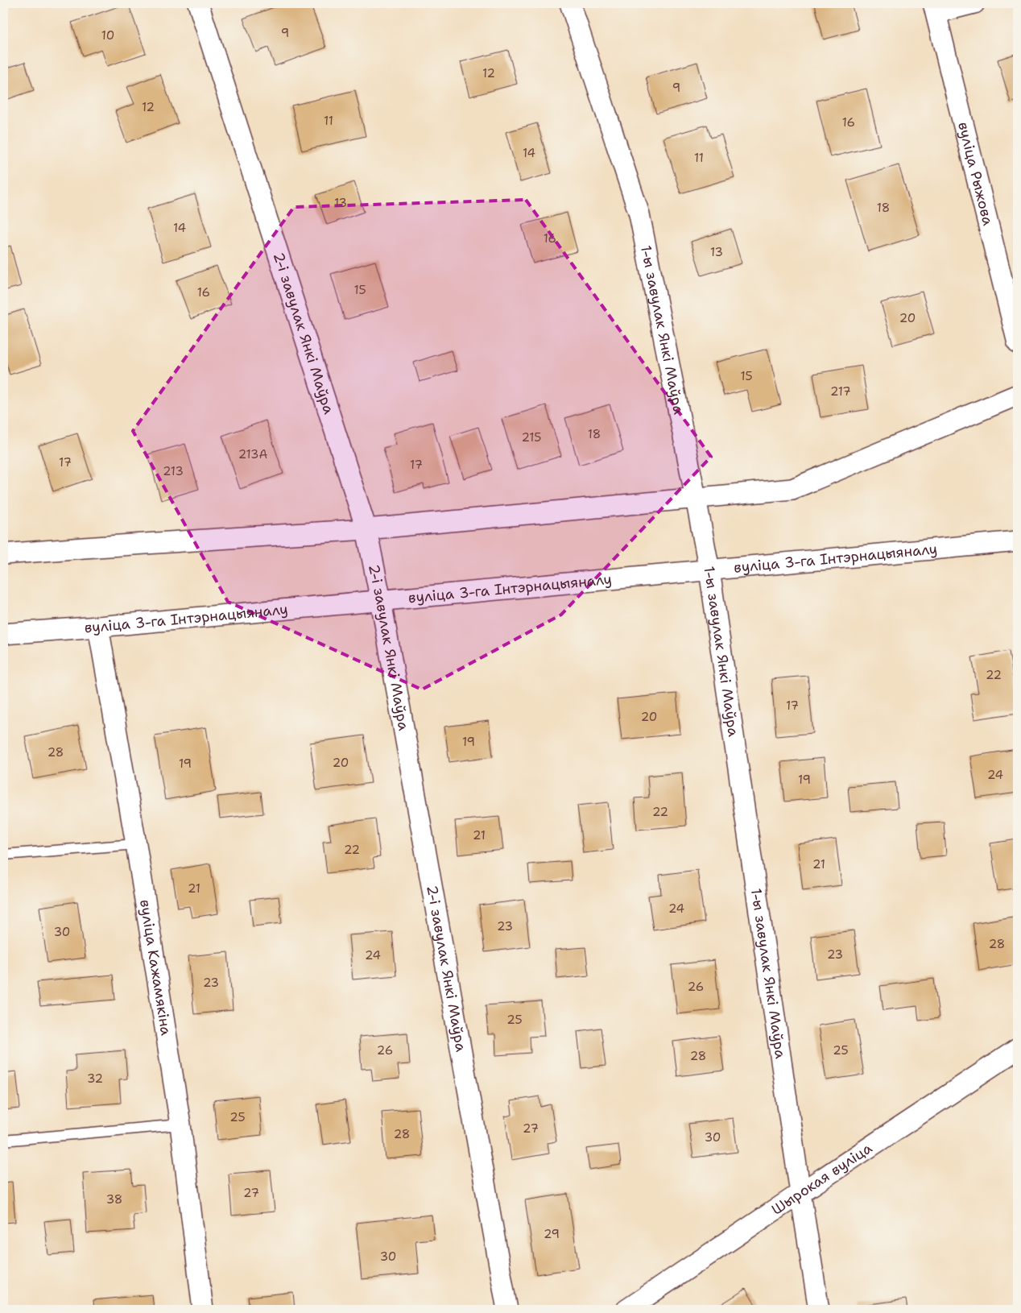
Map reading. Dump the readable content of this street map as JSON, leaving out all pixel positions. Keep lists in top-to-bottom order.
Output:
{
  "streets": {
    "street": [
      "вуліца Рыжова",
      "1-ы завулак Янкі Маўра",
      "2-і завулак Янкі Маўра",
      "вуліца 3-га Інтэрнацыяналу",
      "вуліца Кажамякіна",
      "Шырокая вуліца"
    ]
  },
  "crossings": [
    ["1-ы завулак Янкі Маўра", "вуліца 3-га Інтэрнацыяналу"],
    ["1-ы завулак Янкі Маўра", "Шырокая вуліца"],
    ["2-і завулак Янкі Маўра", "вуліца 3-га Інтэрнацыяналу"],
    ["вуліца 3-га Інтэрнацыяналу", "вуліца Кажамякіна"]
  ],
  "house_numbers": [
    "9",
    "10",
    "12",
    "9",
    "12",
    "11",
    "16",
    "14",
    "11",
    "13",
    "18",
    "14",
    "16",
    "13",
    "15",
    "16",
    "20",
    "15",
    "217",
    "18",
    "215",
    "213А",
    "17",
    "17",
    "213",
    "22",
    "17",
    "20",
    "19",
    "28",
    "20",
    "19",
    "24",
    "19",
    "22",
    "21",
    "22",
    "21",
    "21",
    "24",
    "23",
    "30",
    "28",
    "23",
    "24",
    "23",
    "26",
    "25",
    "26",
    "25",
    "28",
    "32",
    "25",
    "27",
    "28",
    "30",
    "27",
    "38",
    "29",
    "30"
  ]
}
